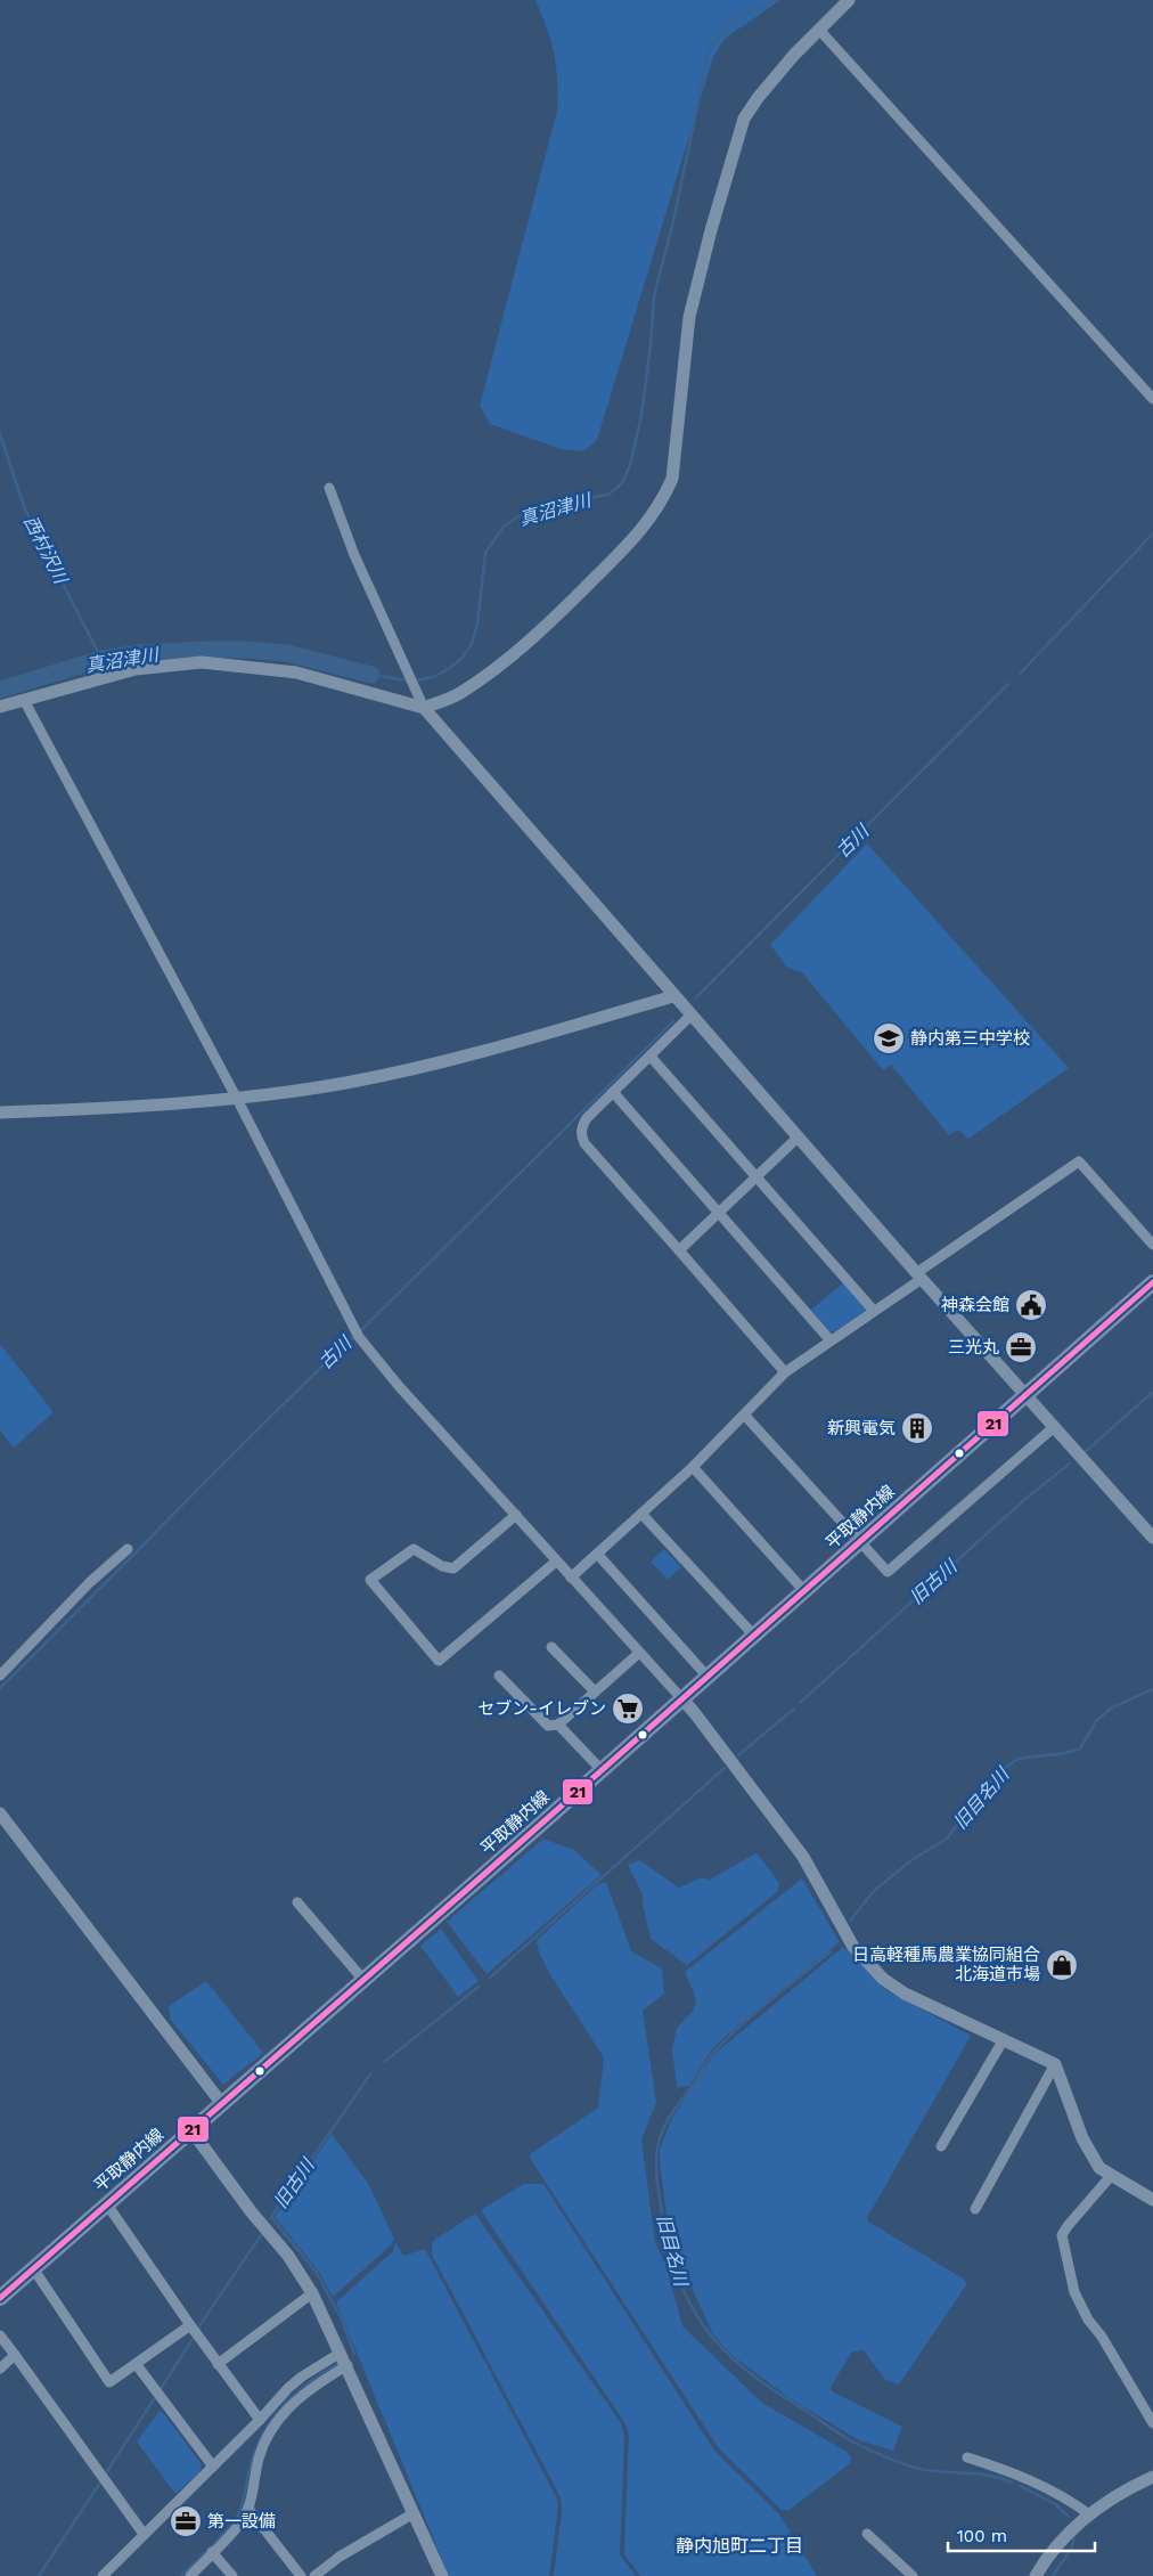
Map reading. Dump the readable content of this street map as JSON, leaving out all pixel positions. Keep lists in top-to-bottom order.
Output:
{
  "streets": {
    "main road": ["平取静内線"]
  },
  "districts": ["静内旭町二丁目"],
  "water": [
    "真沼津川",
    "西村沢川",
    "古川",
    "旧古川",
    "旧目名川"
  ],
  "places": {
    "school or university": ["静内第三中学校"],
    "public building": ["神森会館"],
    "office": ["三光丸", "第一設備"],
    "building": ["新興電気"],
    "supermarket": ["セブン-イレブン"],
    "shop": ["日高軽種馬農業協同組合 北海道市場"]
  },
  "lines": ["transit line 21"],
  "scale_bar": "100 m"
}
